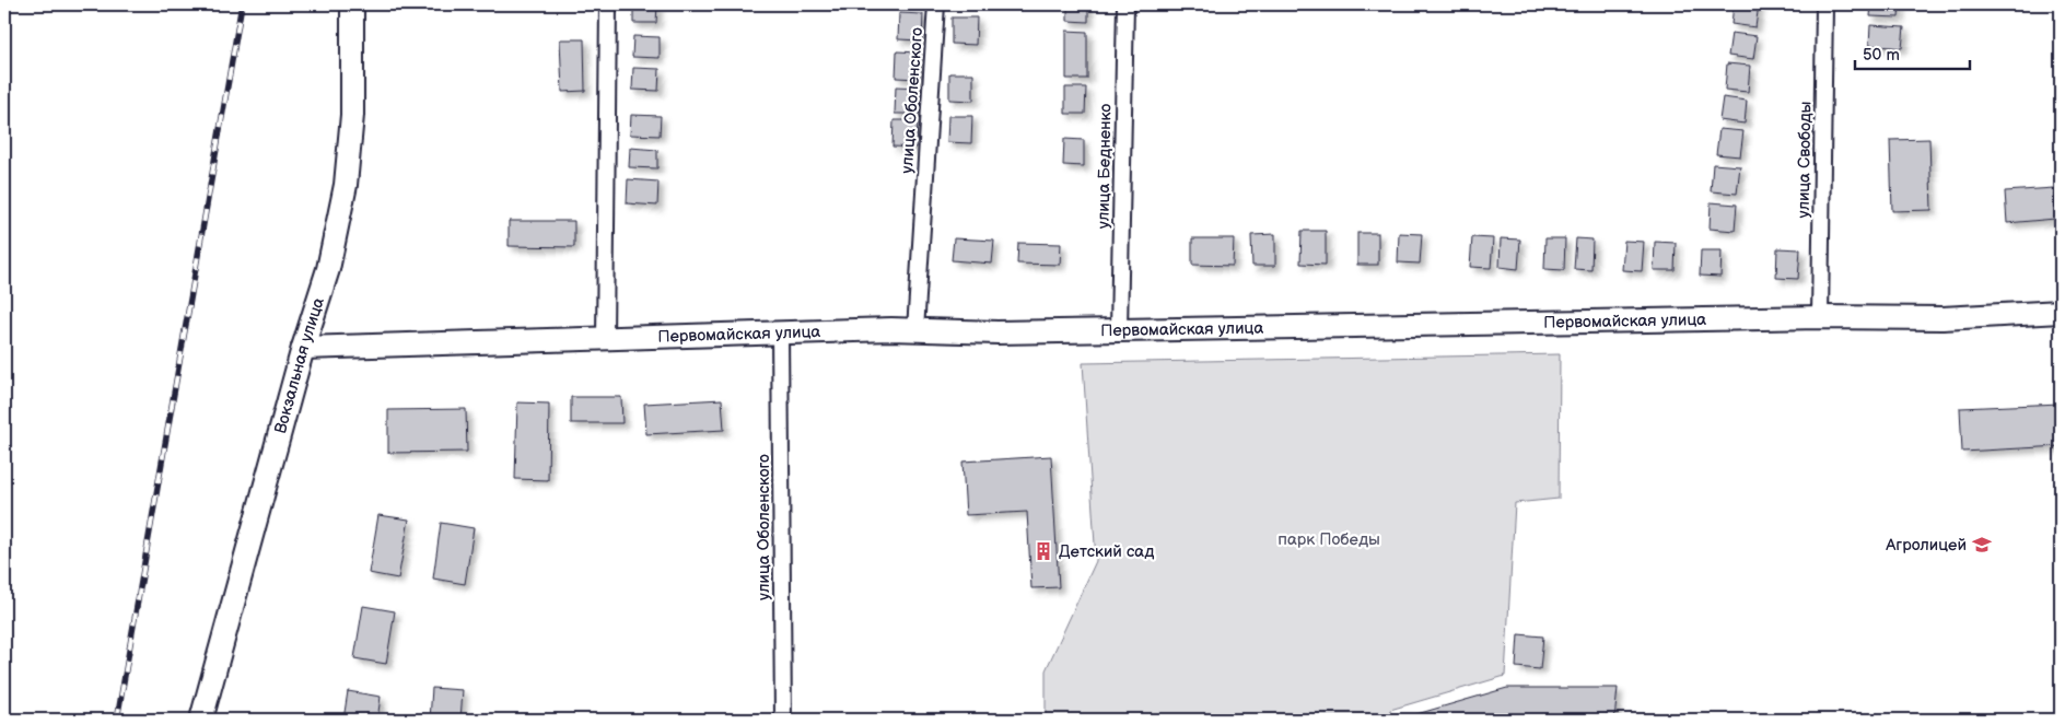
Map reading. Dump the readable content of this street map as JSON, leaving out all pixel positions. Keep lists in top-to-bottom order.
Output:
{
  "streets": {
    "main road": ["Первомайская улица", "Вокзальная улица"],
    "street": ["улица Оболенского", "улица Свободы", "улица Бедненко"]
  },
  "crossings": [
    ["улица Оболенского", "Первомайская улица"],
    ["улица Свободы", "Первомайская улица"],
    ["улица Бедненко", "Первомайская улица"],
    ["Первомайская улица", "Вокзальная улица"]
  ],
  "parks": ["парк Победы"],
  "places": {
    "school or university": ["Агролицей"],
    "building": ["Детский сад"]
  },
  "scale_bar": "50 m"
}
